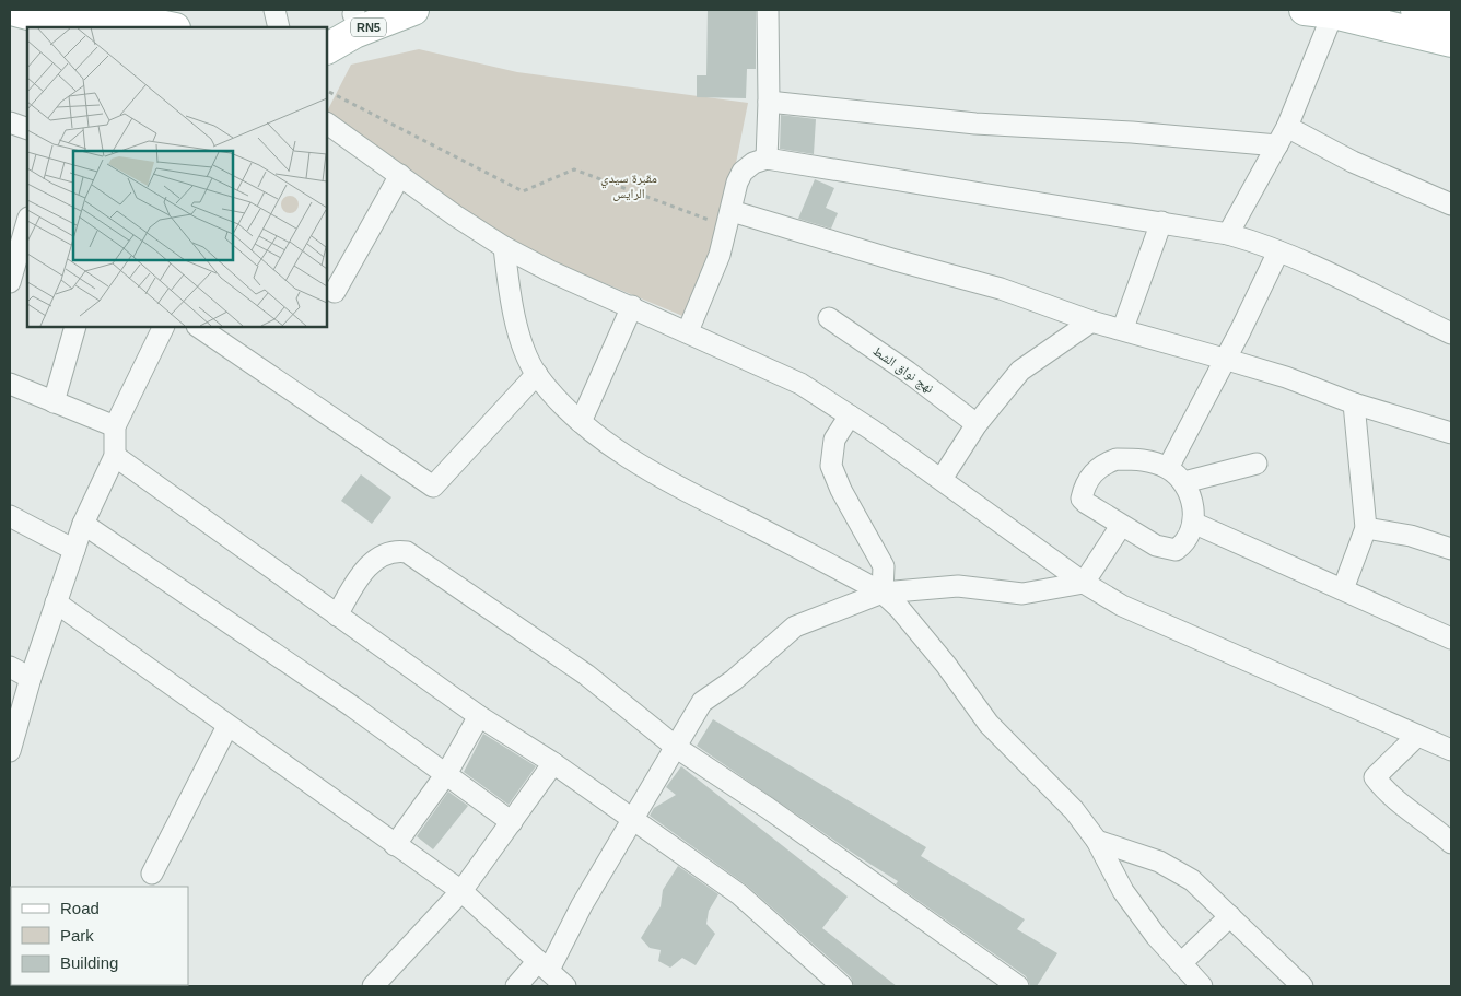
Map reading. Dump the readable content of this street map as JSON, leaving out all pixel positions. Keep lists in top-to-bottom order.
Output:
{
  "streets": {
    "main road": ["RN5"],
    "street": ["نهج نواق الشط"]
  },
  "parks": ["مقبرة سيدي الرايس"],
  "legend": ["Road", "Park", "Building"]
}
